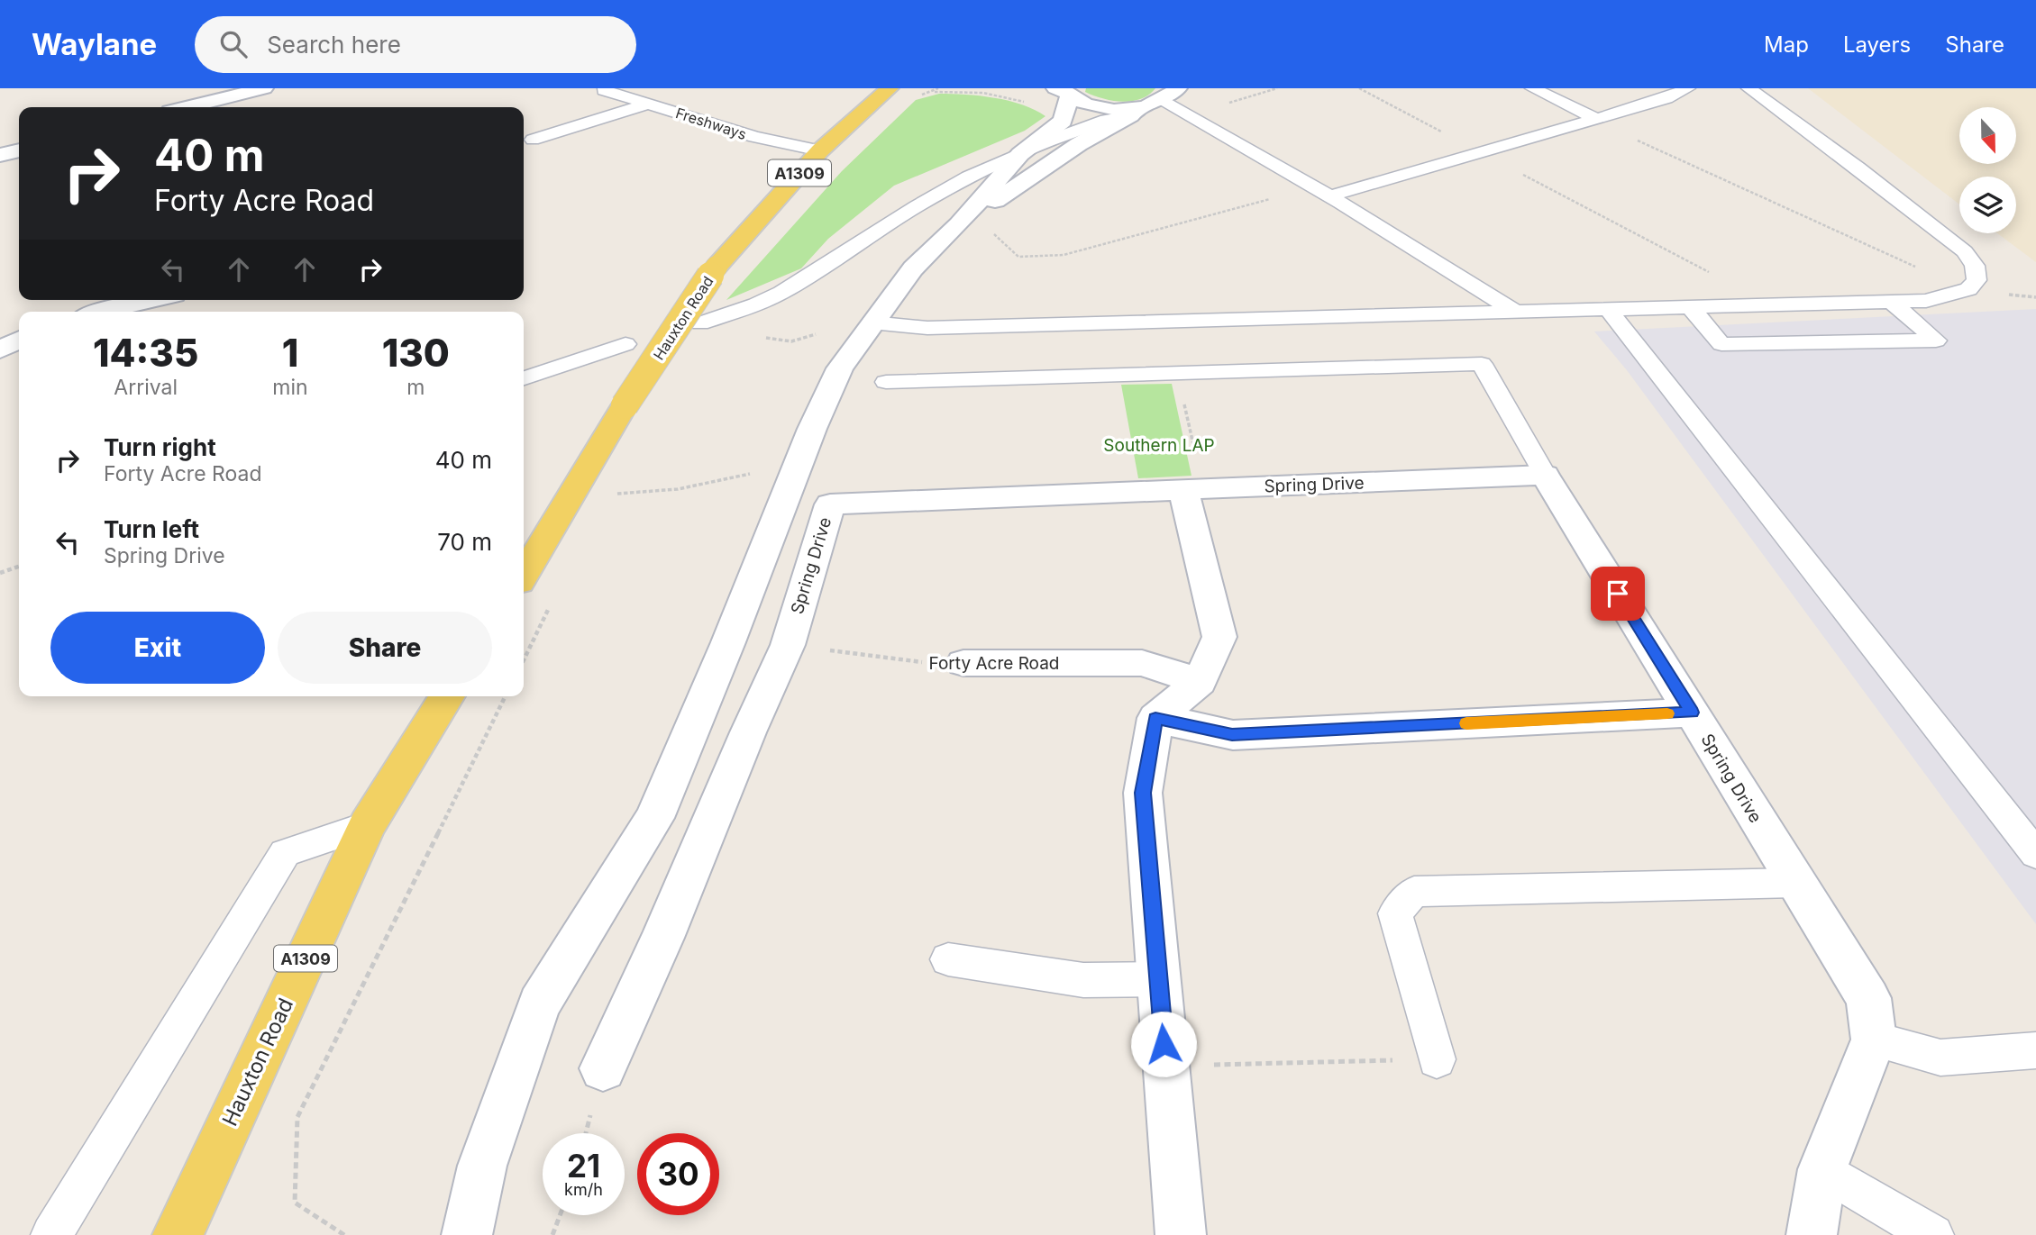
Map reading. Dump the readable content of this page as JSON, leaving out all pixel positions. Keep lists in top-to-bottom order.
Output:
{
  "streets": {
    "main road": ["A1309", "Hauxton Road"],
    "street": ["Spring Drive", "Forty Acre Road"],
    "lane": ["Freshways"]
  },
  "crossings": [
    ["Freshways", "Hauxton Road"],
    ["Spring Drive", "Forty Acre Road"]
  ],
  "parks": ["Southern LAP"],
  "north": "bottom",
  "page": {
    "header": "Waylane",
    "search": "Search here",
    "nav": ["Map", "Layers", "Share"],
    "turn": ["40 m", "Forty Acre Road"],
    "eta": [
      "14:35",
      "Arrival",
      "1",
      "min",
      "130",
      "m"
    ],
    "list": [
      {
        "name": "Turn right",
        "note": "Forty Acre Road",
        "value": "40 m"
      },
      {
        "name": "Turn left",
        "note": "Spring Drive",
        "value": "70 m"
      }
    ],
    "buttons": ["Exit", "Share"],
    "speed": "21 km/h",
    "limit": "30"
  }
}
